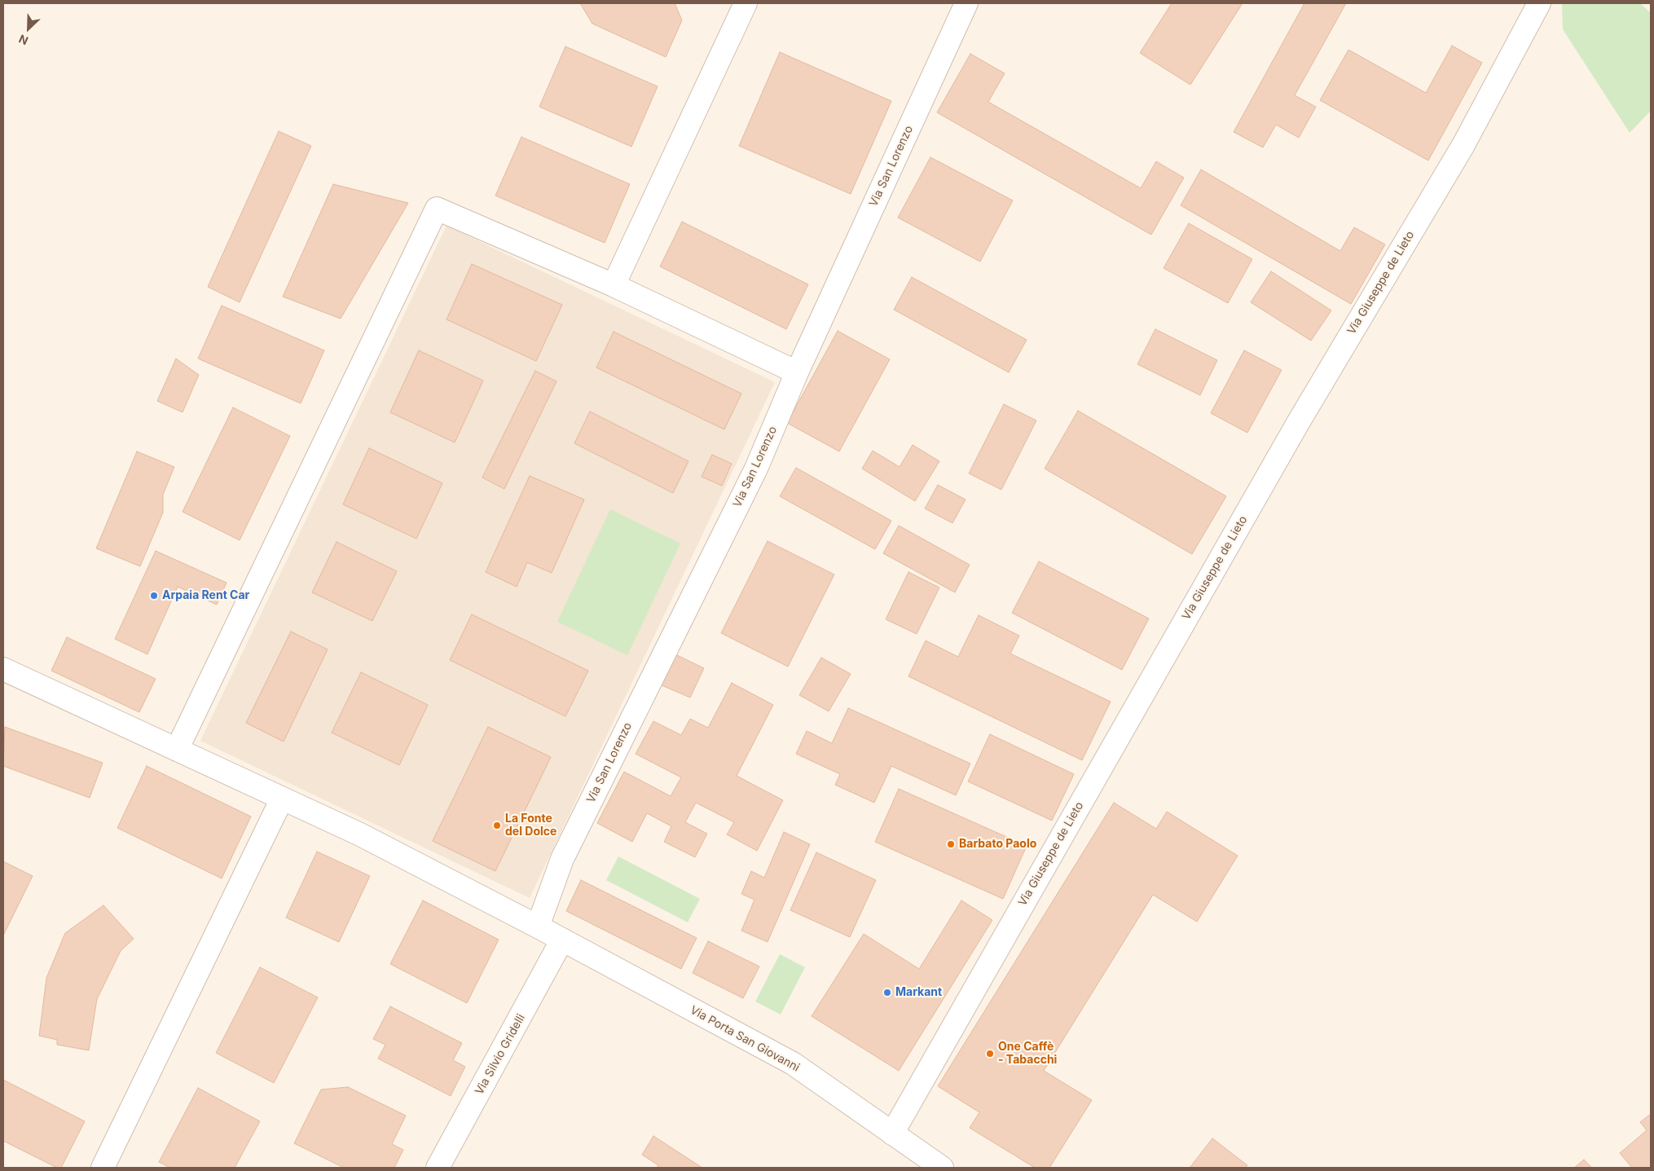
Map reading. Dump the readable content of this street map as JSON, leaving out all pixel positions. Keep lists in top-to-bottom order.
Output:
{
  "streets": {
    "street": [
      "Via San Lorenzo",
      "Via Giuseppe de Lieto",
      "Via Porta San Giovanni",
      "Via Silvio Gridelli"
    ]
  },
  "crossings": [
    ["Via San Lorenzo", "Via Porta San Giovanni"],
    ["Via Giuseppe de Lieto", "Via Porta San Giovanni"],
    ["Via Porta San Giovanni", "Via Silvio Gridelli"]
  ],
  "places": [
    "Arpaia Rent Car",
    "La Fonte del Dolce",
    "Barbato Paolo",
    "Markant",
    "One Caffè - Tabacchi"
  ],
  "north": "bottom left"
}
